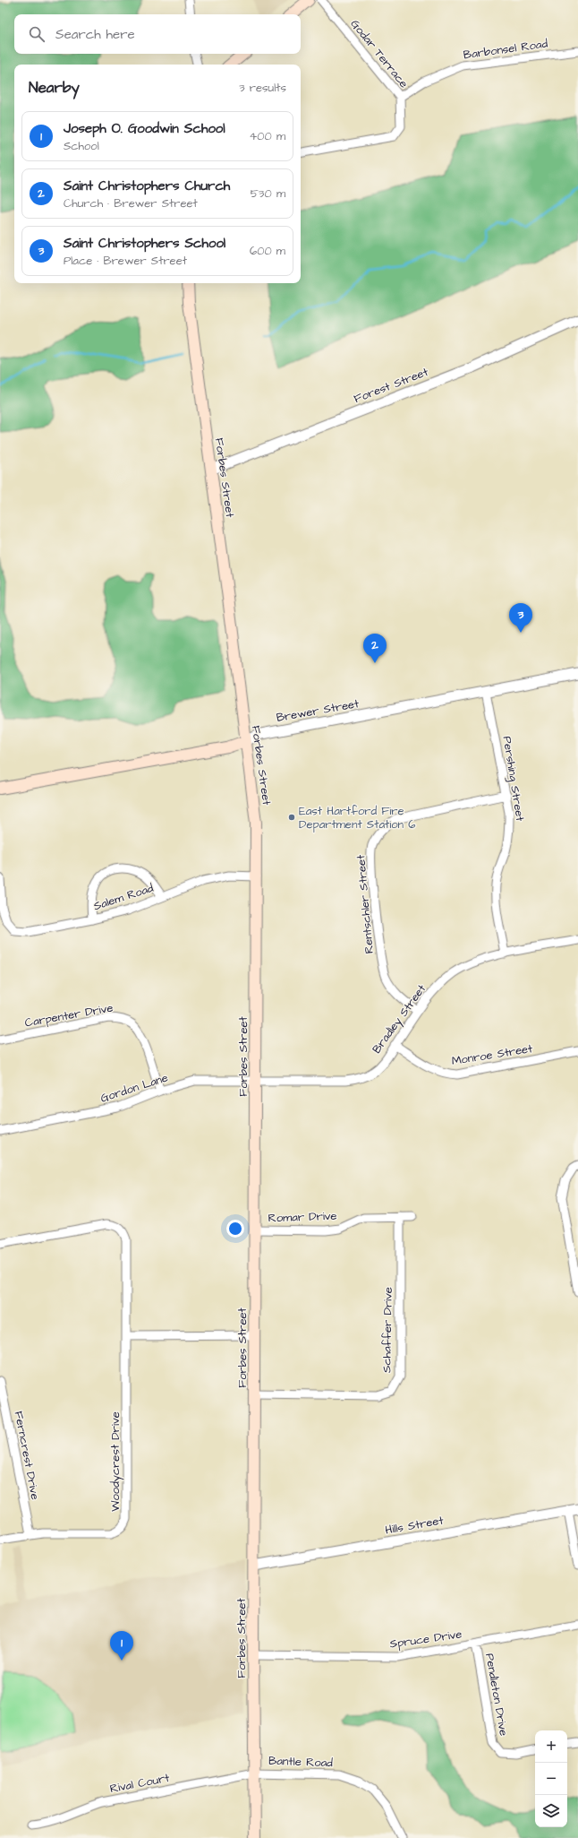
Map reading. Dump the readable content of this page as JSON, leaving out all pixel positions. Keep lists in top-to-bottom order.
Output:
{
  "streets": {
    "main road": ["Forbes Street", "Brewer Street"],
    "street": [
      "Barbonsel Road",
      "Godar Terrace",
      "Forest Street",
      "Pershing Street",
      "Salem Road",
      "Rentschler Street",
      "Carpenter Drive",
      "Bradley Street",
      "Monroe Street",
      "Gordon Lane",
      "Romar Drive",
      "Schaffer Drive",
      "Ferncrest Drive",
      "Woodycrest Drive",
      "Hills Street",
      "Spruce Drive",
      "Pendleton Drive",
      "Bantle Road",
      "Rival Court"
    ]
  },
  "crossings": [
    ["Barbonsel Road", "Godar Terrace"],
    ["Forest Street", "Forbes Street"],
    ["Forbes Street", "Brewer Street"],
    ["Forbes Street", "Salem Road"],
    ["Forbes Street", "Bradley Street"],
    ["Forbes Street", "Gordon Lane"],
    ["Forbes Street", "Romar Drive"],
    ["Forbes Street", "Schaffer Drive"],
    ["Forbes Street", "Hills Street"],
    ["Forbes Street", "Spruce Drive"],
    ["Forbes Street", "Bantle Road"],
    ["Forbes Street", "Rival Court"],
    ["Brewer Street", "Pershing Street"],
    ["Pershing Street", "Rentschler Street"],
    ["Pershing Street", "Bradley Street"],
    ["Rentschler Street", "Bradley Street"],
    ["Carpenter Drive", "Gordon Lane"],
    ["Bradley Street", "Monroe Street"],
    ["Bradley Street", "Gordon Lane"],
    ["Romar Drive", "Schaffer Drive"],
    ["Ferncrest Drive", "Woodycrest Drive"],
    ["Spruce Drive", "Pendleton Drive"],
    ["Bantle Road", "Rival Court"]
  ],
  "places": ["East Hartford Fire Department Station 6"],
  "page": {
    "search": "Search here",
    "heading": ["Nearby", "3 results"],
    "list": [
      {
        "mark": "1",
        "name": "Joseph O. Goodwin School",
        "note": "School",
        "value": "400 m"
      },
      {
        "mark": "2",
        "name": "Saint Christophers Church",
        "note": "Church · Brewer Street",
        "value": "530 m"
      },
      {
        "mark": "3",
        "name": "Saint Christophers School",
        "note": "Place · Brewer Street",
        "value": "600 m"
      }
    ],
    "pins": ["3", "2", "1"],
    "map_buttons": ["+", "−"]
  }
}
